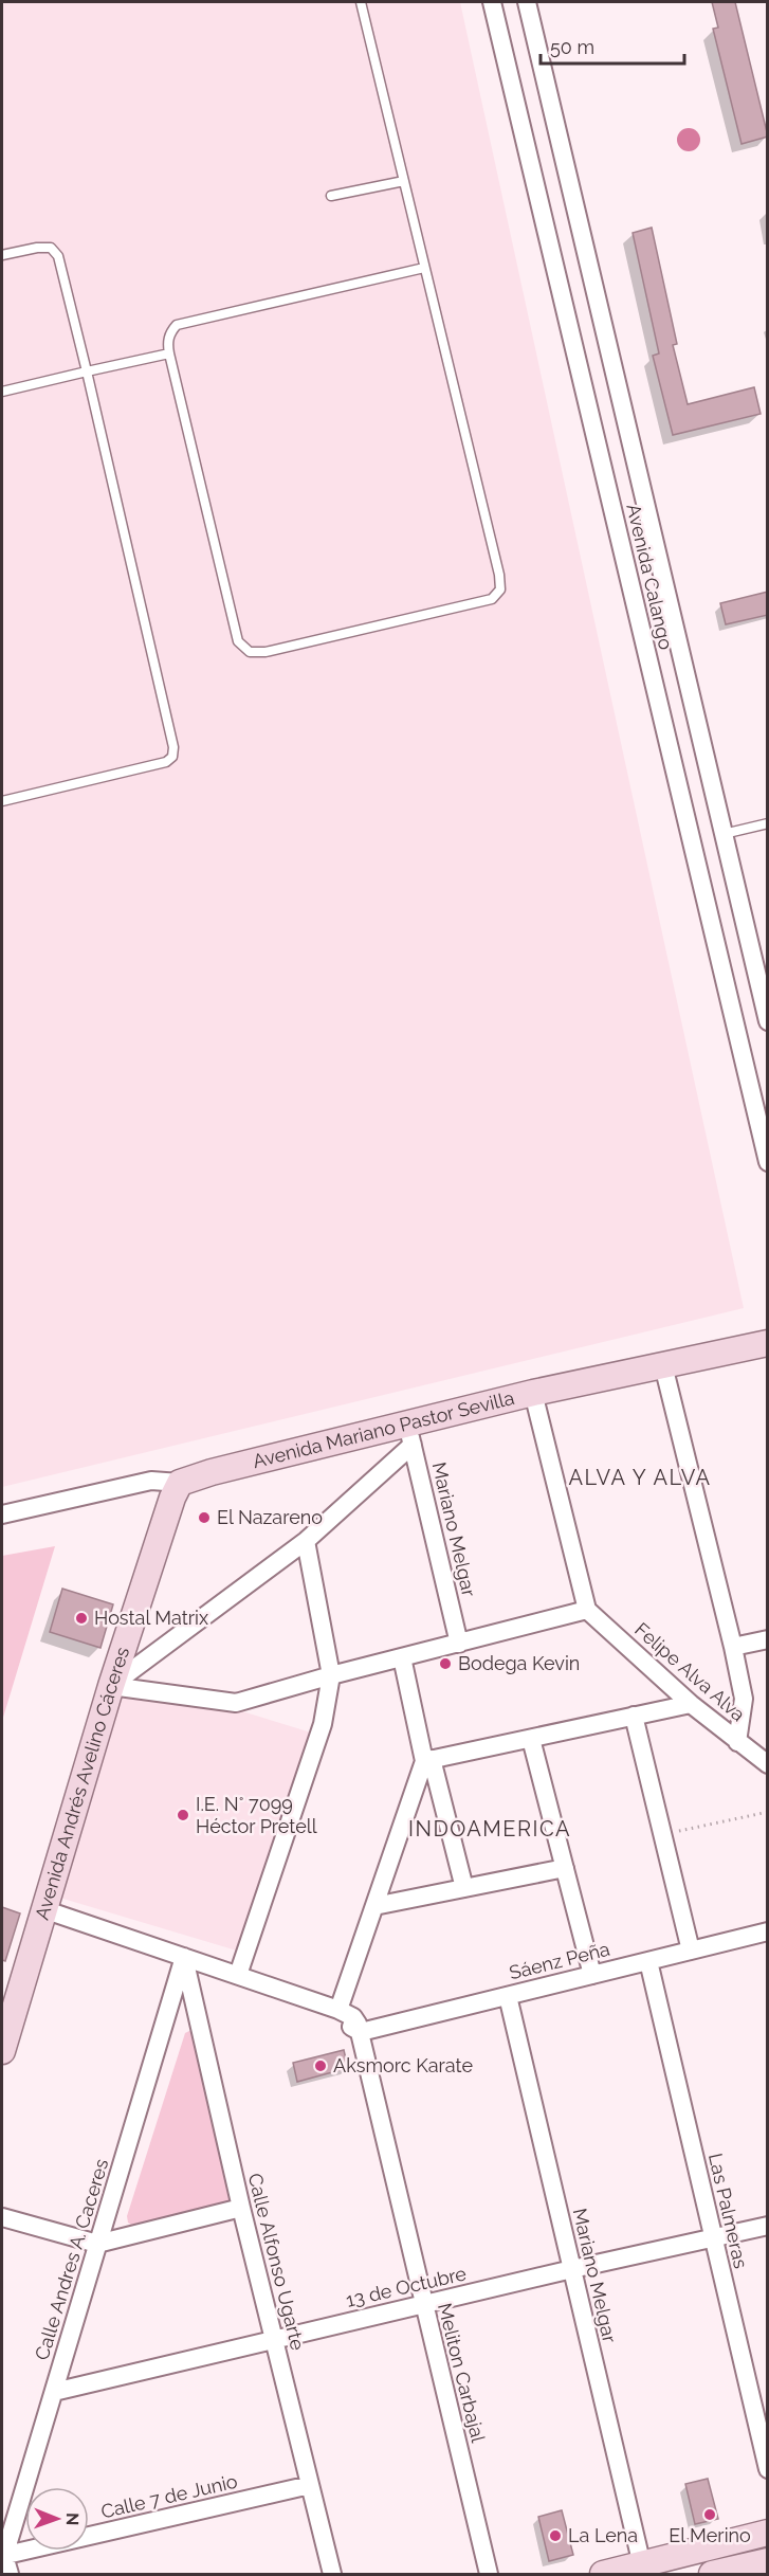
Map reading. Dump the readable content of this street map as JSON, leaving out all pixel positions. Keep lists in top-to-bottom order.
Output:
{
  "streets": {
    "street": [
      "Avenida Calango",
      "Avenida Mariano Pastor Sevilla",
      "Mariano Melgar",
      "Felipe Alva Alva",
      "Avenida Andrés Avelino Cáceres",
      "Sáenz Peña",
      "Las Palmeras",
      "Calle Andres A. Caceres",
      "Calle Alfonso Ugarte",
      "13 de Octubre",
      "Meliton Carbajal",
      "Calle 7 de Junio"
    ]
  },
  "crossings": [
    ["Avenida Mariano Pastor Sevilla", "Mariano Melgar"],
    ["Avenida Mariano Pastor Sevilla", "Avenida Andrés Avelino Cáceres"],
    ["Mariano Melgar", "Sáenz Peña"],
    ["Mariano Melgar", "13 de Octubre"],
    ["Sáenz Peña", "Las Palmeras"],
    ["Sáenz Peña", "Meliton Carbajal"],
    ["Las Palmeras", "13 de Octubre"],
    ["Calle Andres A. Caceres", "Calle Alfonso Ugarte"],
    ["Calle Andres A. Caceres", "13 de Octubre"],
    ["Calle Andres A. Caceres", "Calle 7 de Junio"],
    ["Calle Alfonso Ugarte", "13 de Octubre"],
    ["Calle Alfonso Ugarte", "Calle 7 de Junio"],
    ["13 de Octubre", "Meliton Carbajal"]
  ],
  "districts": ["ALVA Y ALVA", "INDOAMERICA"],
  "places": [
    "El Nazareno",
    "Hostal Matrix",
    "Bodega Kevin",
    "I.E. N° 7099 Héctor Pretell",
    "Aksmorc Karate",
    "El Merino",
    "La Lena"
  ],
  "scale_bar": "50 m",
  "north": "right"
}
